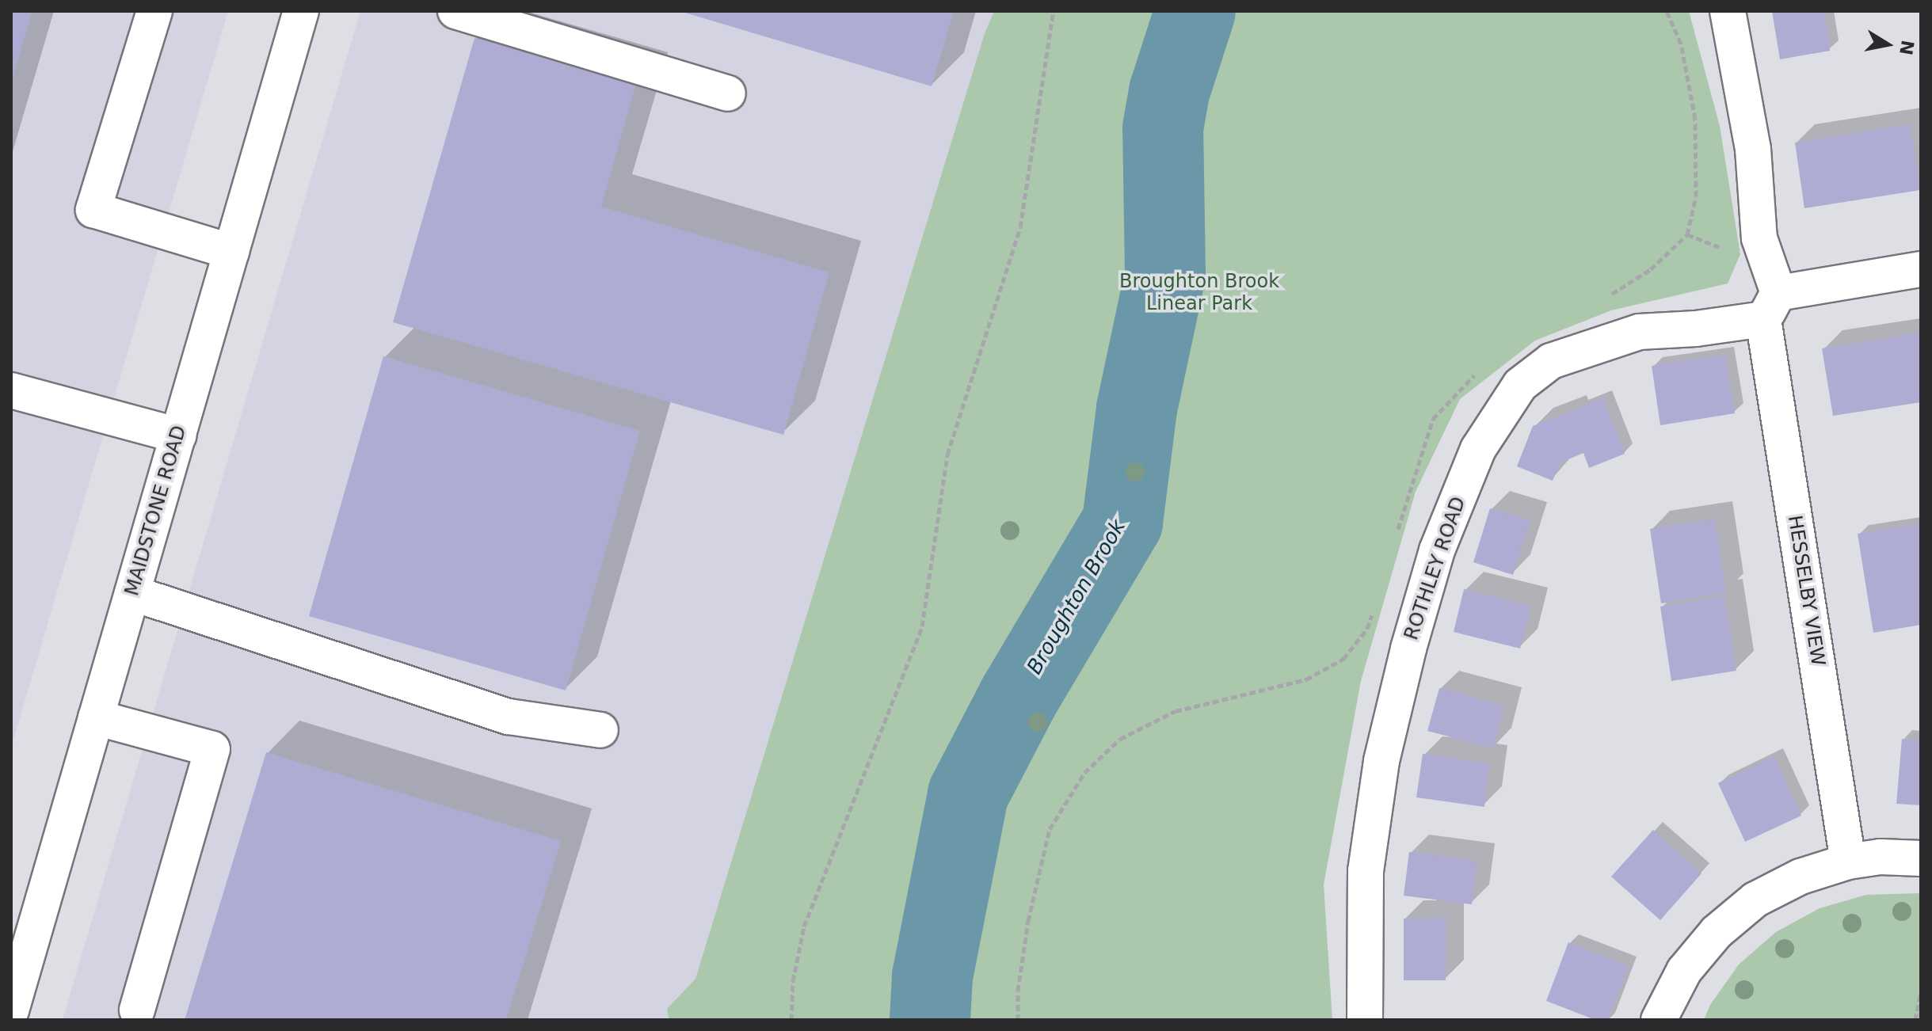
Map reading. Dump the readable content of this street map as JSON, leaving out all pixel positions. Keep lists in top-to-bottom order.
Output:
{
  "streets": {
    "street": ["MAIDSTONE ROAD", "ROTHLEY ROAD", "HESSELBY VIEW"]
  },
  "crossings": [
    ["ROTHLEY ROAD", "HESSELBY VIEW"]
  ],
  "water": ["Broughton Brook"],
  "parks": ["Broughton Brook Linear Park"],
  "north": "right"
}
